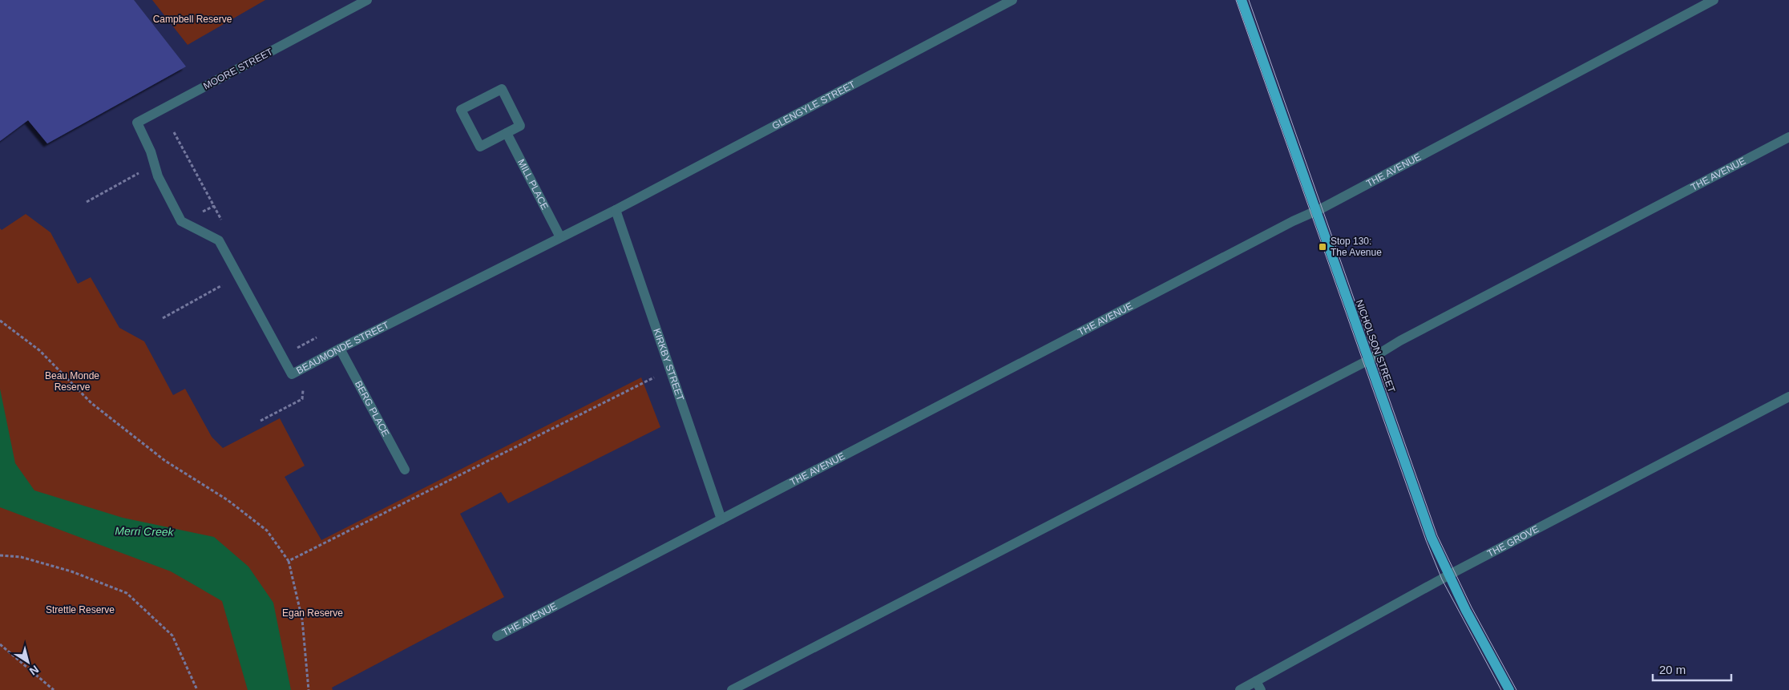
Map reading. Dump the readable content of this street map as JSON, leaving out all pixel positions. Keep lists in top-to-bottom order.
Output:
{
  "streets": {
    "main road": ["NICHOLSON STREET"],
    "street": [
      "MOORE STREET",
      "GLENGYLE STREET",
      "THE AVENUE",
      "MILL PLACE",
      "BEAUMONDE STREET",
      "KIRKBY STREET",
      "BERG PLACE",
      "THE GROVE"
    ]
  },
  "crossings": [
    ["MOORE STREET", "BEAUMONDE STREET"],
    ["GLENGYLE STREET", "BEAUMONDE STREET"],
    ["GLENGYLE STREET", "KIRKBY STREET"],
    ["THE AVENUE", "NICHOLSON STREET"],
    ["THE AVENUE", "KIRKBY STREET"],
    ["MILL PLACE", "BEAUMONDE STREET"],
    ["NICHOLSON STREET", "THE GROVE"],
    ["BEAUMONDE STREET", "KIRKBY STREET"],
    ["BEAUMONDE STREET", "BERG PLACE"]
  ],
  "water": ["Merri Creek"],
  "parks": [
    "Campbell Reserve",
    "Beau Monde Reserve",
    "Strettle Reserve",
    "Egan Reserve"
  ],
  "places": {
    "transit": ["Stop 130: The Avenue"]
  },
  "scale_bar": "20 m",
  "north": "bottom right"
}
